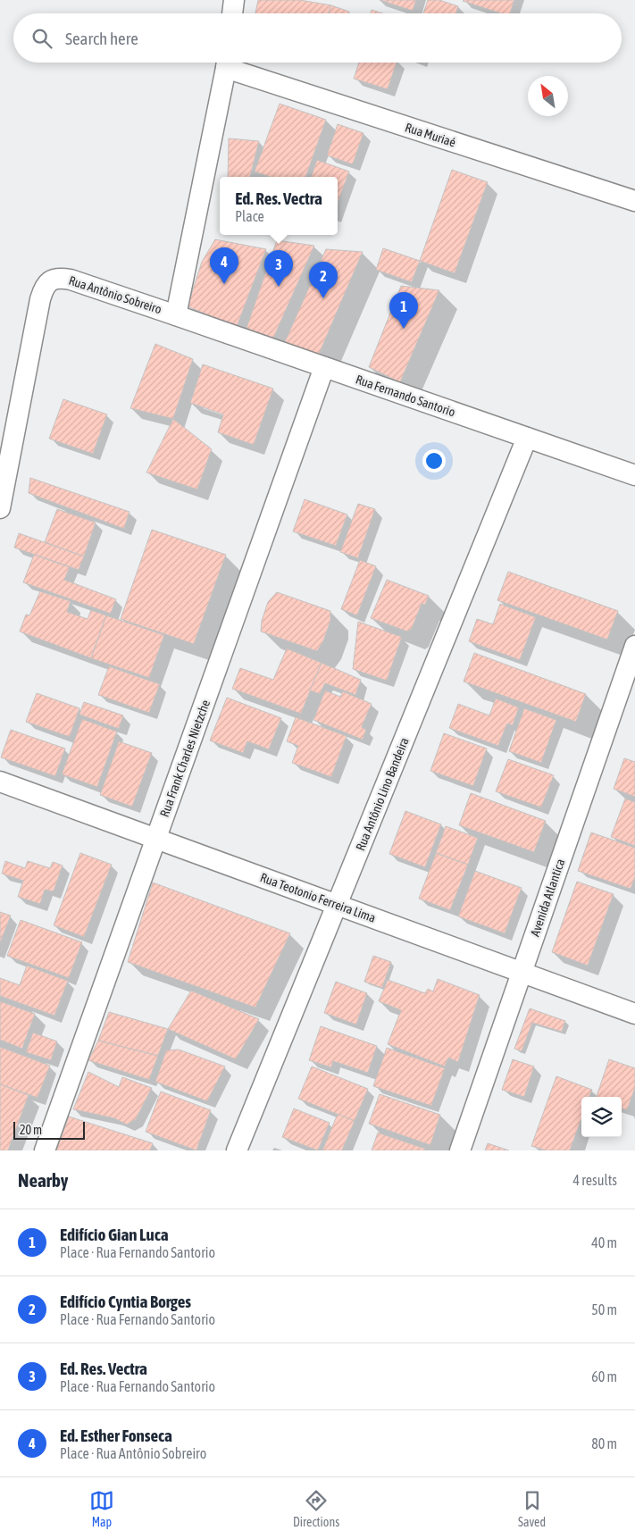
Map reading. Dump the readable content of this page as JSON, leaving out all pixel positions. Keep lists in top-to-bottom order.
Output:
{
  "streets": {
    "street": [
      "Rua Muriaé",
      "Rua Antônio Sobreiro",
      "Rua Fernando Santorio",
      "Rua Frank Charles Nietzche",
      "Rua Antônio Lino Bandeira",
      "Rua Teotonio Ferreira Lima",
      "Avenida Atlantica"
    ]
  },
  "crossings": [
    ["Rua Antônio Sobreiro", "Rua Fernando Santorio"],
    ["Rua Fernando Santorio", "Rua Frank Charles Nietzche"],
    ["Rua Fernando Santorio", "Rua Antônio Lino Bandeira"],
    ["Rua Frank Charles Nietzche", "Rua Teotonio Ferreira Lima"],
    ["Rua Antônio Lino Bandeira", "Rua Teotonio Ferreira Lima"],
    ["Rua Teotonio Ferreira Lima", "Avenida Atlantica"]
  ],
  "scale_bar": "20 m",
  "north": "top left",
  "page": {
    "search": "Search here",
    "popup": ["Ed. Res. Vectra", "Place"],
    "pins": [
      "4",
      "3",
      "2",
      "1"
    ],
    "scale": "20 m",
    "heading": ["Nearby", "4 results"],
    "list": [
      {
        "mark": "1",
        "name": "Edifício Gian Luca",
        "note": "Place · Rua Fernando Santorio",
        "value": "40 m"
      },
      {
        "mark": "2",
        "name": "Edifício Cyntia Borges",
        "note": "Place · Rua Fernando Santorio",
        "value": "50 m"
      },
      {
        "mark": "3",
        "name": "Ed. Res. Vectra",
        "note": "Place · Rua Fernando Santorio",
        "value": "60 m"
      },
      {
        "mark": "4",
        "name": "Ed. Esther Fonseca",
        "note": "Place · Rua Antônio Sobreiro",
        "value": "80 m"
      }
    ],
    "nav": ["Map", "Directions", "Saved"]
  }
}
